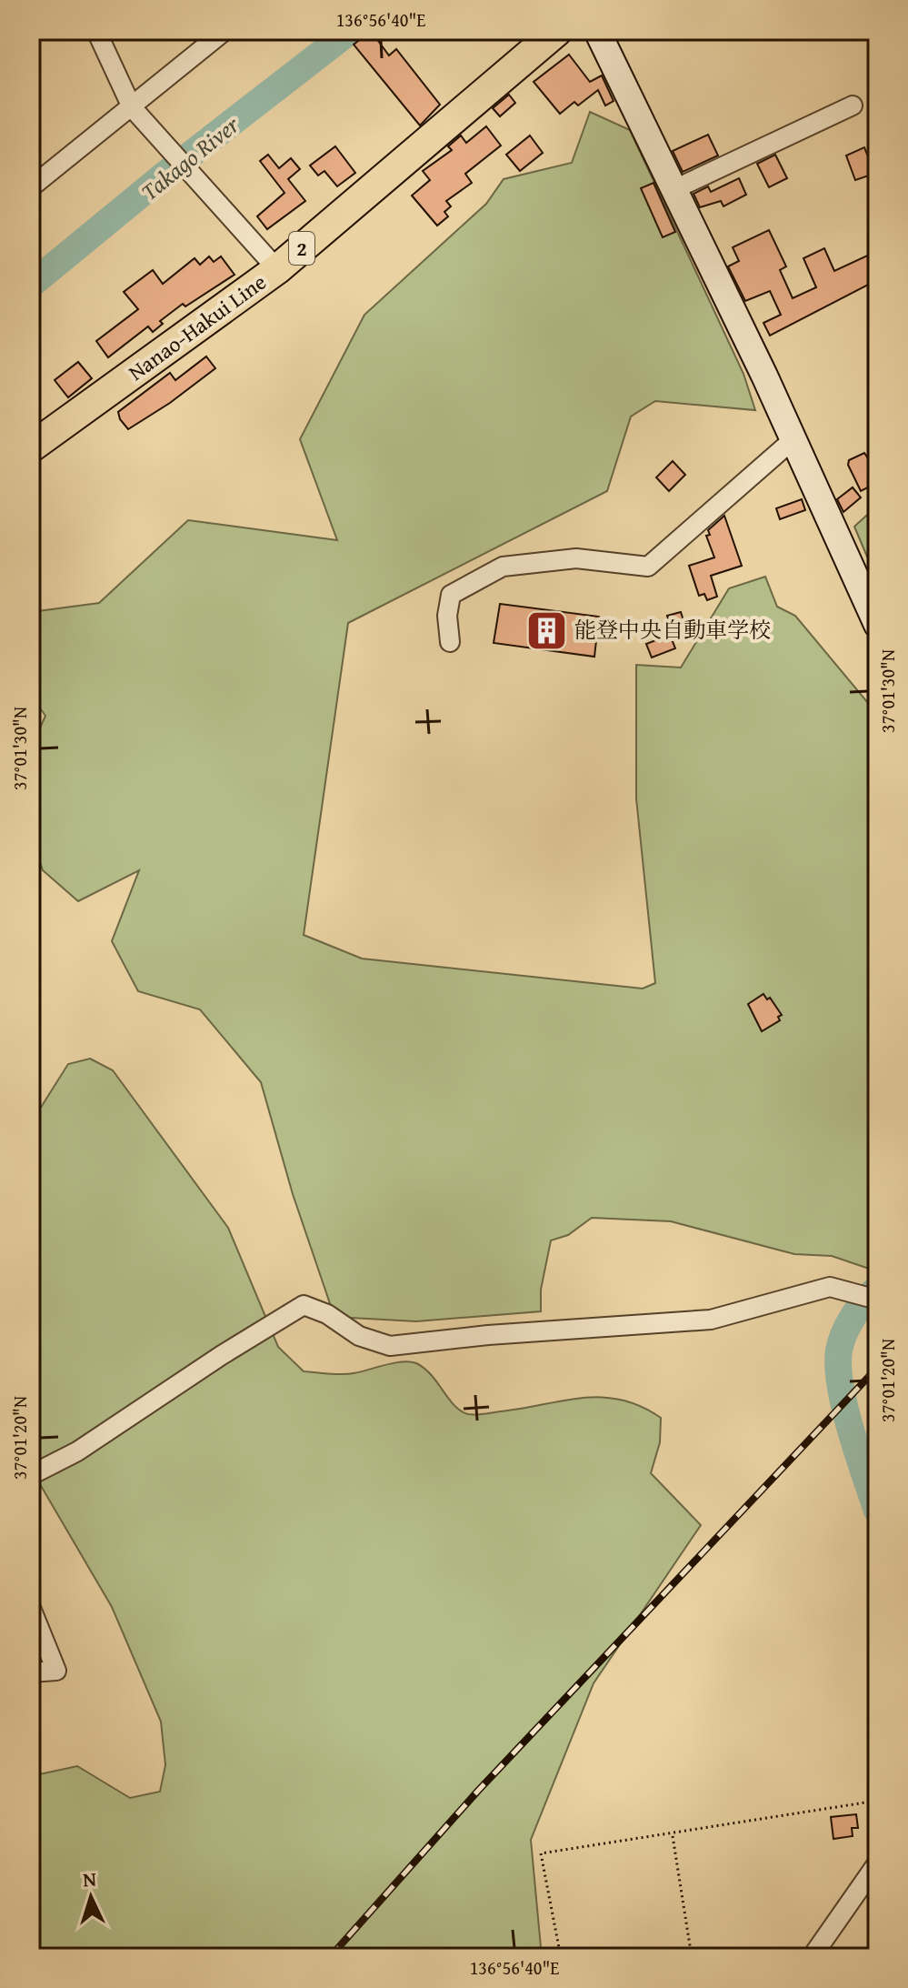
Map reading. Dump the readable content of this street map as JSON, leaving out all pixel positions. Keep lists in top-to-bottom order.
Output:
{
  "streets": {
    "main road": ["2", "Nanao-Hakui Line"]
  },
  "water": ["Takago River"],
  "places": {
    "building": ["能登中央自動車学校"]
  },
  "north": "top",
  "coordinates": ["136°56'40\"E", "37°01'30\"N", "37°01'20\"N"]
}
